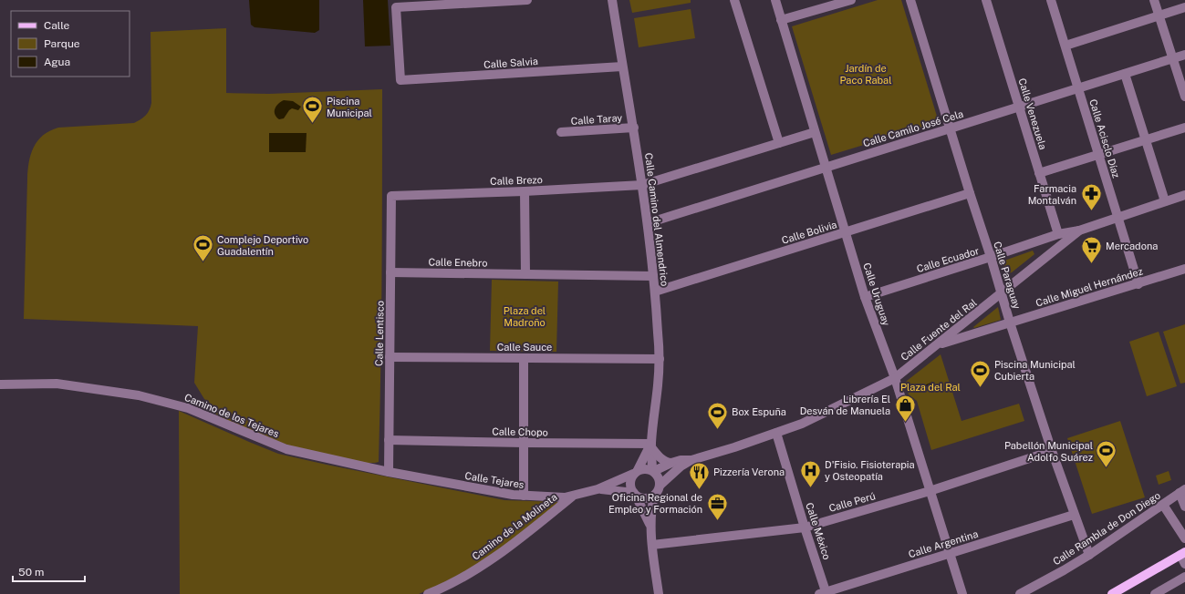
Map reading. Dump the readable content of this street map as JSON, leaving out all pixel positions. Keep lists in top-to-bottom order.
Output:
{
  "streets": {
    "street": [
      "Calle Salvia",
      "Calle Venezuela",
      "Calle Taray",
      "Calle Camilo José Cela",
      "Calle Acisclo Díaz",
      "Calle Brezo",
      "Calle Camino del Almendrico",
      "Calle Bolivia",
      "Calle Ecuador",
      "Calle Enebro",
      "Calle Paraguay",
      "Calle Miguel Hernández",
      "Calle Uruguay",
      "Calle Fuente del Ral",
      "Calle Lentisco",
      "Calle Sauce",
      "Camino de los Tejares",
      "Calle Chopo",
      "Calle Tejares",
      "Calle Perú",
      "Camino de la Molineta",
      "Calle Rambla de Don Diego",
      "Calle México",
      "Calle Argentina"
    ]
  },
  "crossings": [
    ["Calle Salvia", "Calle Camino del Almendrico"],
    ["Calle Venezuela", "Calle Camilo José Cela"],
    ["Calle Venezuela", "Calle Ecuador"],
    ["Calle Taray", "Calle Camino del Almendrico"],
    ["Calle Camilo José Cela", "Calle Acisclo Díaz"],
    ["Calle Camilo José Cela", "Calle Camino del Almendrico"],
    ["Calle Camilo José Cela", "Calle Paraguay"],
    ["Calle Camilo José Cela", "Calle Uruguay"],
    ["Calle Acisclo Díaz", "Calle Miguel Hernández"],
    ["Calle Acisclo Díaz", "Calle Fuente del Ral"],
    ["Calle Brezo", "Calle Camino del Almendrico"],
    ["Calle Brezo", "Calle Uruguay"],
    ["Calle Brezo", "Calle Lentisco"],
    ["Calle Camino del Almendrico", "Calle Bolivia"],
    ["Calle Camino del Almendrico", "Calle Enebro"],
    ["Calle Camino del Almendrico", "Calle Fuente del Ral"],
    ["Calle Camino del Almendrico", "Calle Sauce"],
    ["Calle Camino del Almendrico", "Calle Chopo"],
    ["Calle Camino del Almendrico", "Calle Tejares"],
    ["Calle Bolivia", "Calle Paraguay"],
    ["Calle Bolivia", "Calle Uruguay"],
    ["Calle Ecuador", "Calle Paraguay"],
    ["Calle Ecuador", "Calle Uruguay"],
    ["Calle Ecuador", "Calle Fuente del Ral"],
    ["Calle Enebro", "Calle Lentisco"],
    ["Calle Paraguay", "Calle Miguel Hernández"],
    ["Calle Paraguay", "Calle Fuente del Ral"],
    ["Calle Paraguay", "Calle Perú"],
    ["Calle Paraguay", "Calle Rambla de Don Diego"],
    ["Calle Paraguay", "Calle Argentina"],
    ["Calle Miguel Hernández", "Calle Fuente del Ral"],
    ["Calle Uruguay", "Calle Fuente del Ral"],
    ["Calle Uruguay", "Calle Perú"],
    ["Calle Uruguay", "Calle Argentina"],
    ["Calle Fuente del Ral", "Calle Tejares"],
    ["Calle Fuente del Ral", "Calle México"],
    ["Calle Lentisco", "Calle Sauce"],
    ["Calle Lentisco", "Camino de los Tejares"],
    ["Calle Lentisco", "Calle Chopo"],
    ["Calle Lentisco", "Calle Tejares"],
    ["Camino de los Tejares", "Calle Tejares"],
    ["Calle Tejares", "Camino de la Molineta"],
    ["Calle Perú", "Calle México"],
    ["Calle México", "Calle Argentina"]
  ],
  "parks": ["Jardín de Paco Rabal", "Plaza del Madroño", "Plaza del Ral"],
  "places": {
    "sports": [
      "Piscina Municipal",
      "Complejo Deportivo Guadalentín",
      "Piscina Municipal Cubierta",
      "Box Espuña",
      "Pabellón Municipal Adolfo Suárez"
    ],
    "pharmacy": ["Farmacia Montalván"],
    "supermarket": ["Mercadona"],
    "shop": ["Librería El Desván de Manuela"],
    "hospital": ["D'Fisio. Fisioterapia y Osteopatía"],
    "restaurant": ["Pizzería Verona"],
    "office": ["Oficina Regional de Empleo y Formación"]
  },
  "legend": ["Calle", "Parque", "Agua"],
  "scale_bar": "50 m"
}
